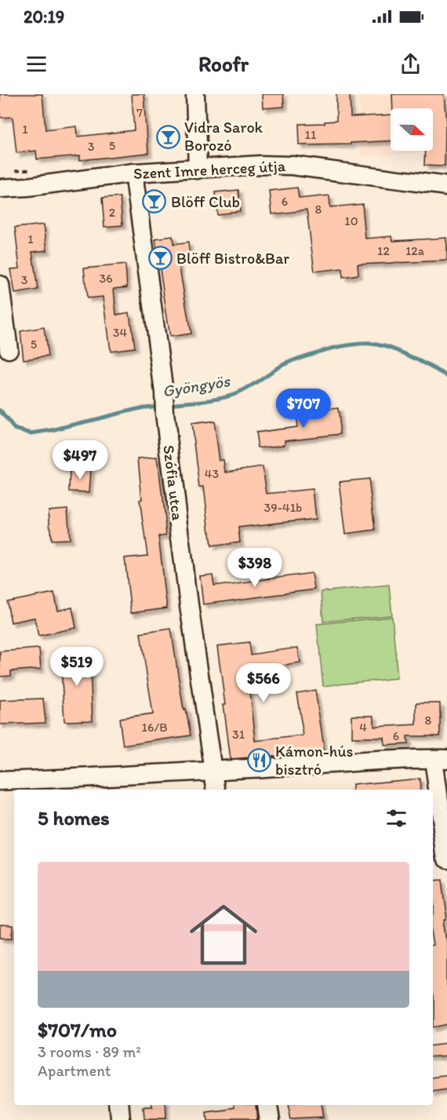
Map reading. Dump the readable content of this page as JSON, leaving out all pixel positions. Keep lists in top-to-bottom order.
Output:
{
  "streets": {
    "street": ["Szent Imre herceg útja", "Szófia utca"]
  },
  "crossings": [
    ["Szent Imre herceg útja", "Szófia utca"]
  ],
  "water": ["Gyöngyös"],
  "places": {
    "bar": ["Vidra Sarok Borozó", "Blöff Club", "Blöff Bistro&Bar"],
    "restaurant": ["Kámon-hús bisztró"]
  },
  "house_numbers": [
    "7",
    "1",
    "11",
    "5",
    "3",
    "6",
    "8",
    "2",
    "10",
    "1",
    "12",
    "12a",
    "36",
    "3",
    "34",
    "5",
    "43",
    "39-41b",
    "8",
    "16/B",
    "4",
    "31",
    "6"
  ],
  "north": "right",
  "page": {
    "status": "20:19",
    "header": "Roofr",
    "price": [
      "$707",
      "$497",
      "$398",
      "$519",
      "$566"
    ],
    "heading": "5 homes",
    "list": [
      {
        "name": "$707/mo",
        "note": "3 rooms · 89 m² · Apartment"
      }
    ]
  }
}
